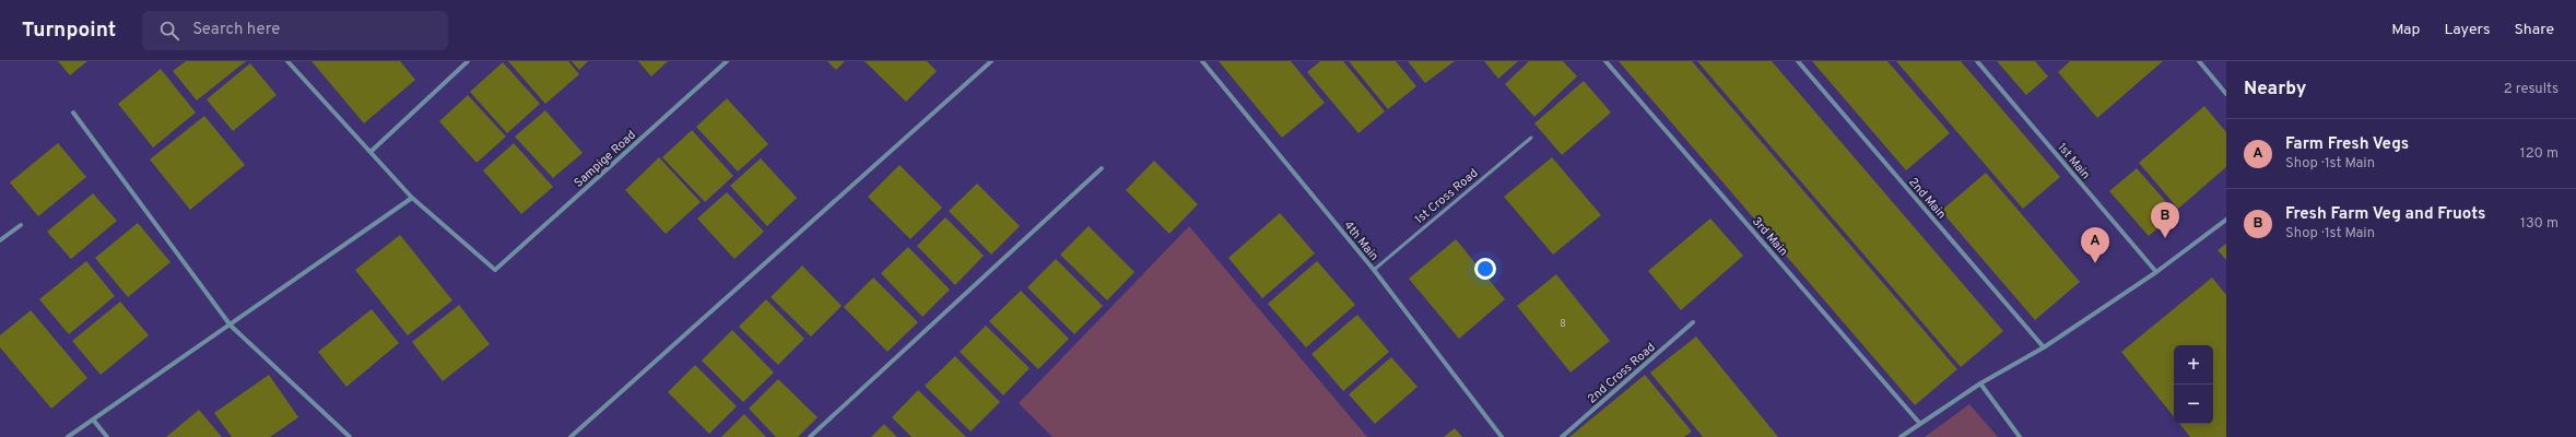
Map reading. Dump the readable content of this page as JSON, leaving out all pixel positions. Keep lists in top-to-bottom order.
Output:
{
  "streets": {
    "street": [
      "Sampige Road",
      "1st Main",
      "2nd Main",
      "3rd Main",
      "4th Main",
      "2nd Cross Road"
    ],
    "lane": ["1st Cross Road"]
  },
  "crossings": [
    ["1st Cross Road", "4th Main"]
  ],
  "house_numbers": ["8"],
  "page": {
    "header": "Turnpoint",
    "search": "Search here",
    "nav": ["Map", "Layers", "Share"],
    "heading": ["Nearby", "2 results"],
    "list": [
      {
        "mark": "A",
        "name": "Farm Fresh Vegs",
        "note": "Shop · 1st Main",
        "value": "120 m"
      },
      {
        "mark": "B",
        "name": "Fresh Farm Veg and Fruots",
        "note": "Shop · 1st Main",
        "value": "130 m"
      }
    ],
    "pins": ["B", "A"],
    "map_buttons": ["+", "−"]
  }
}
